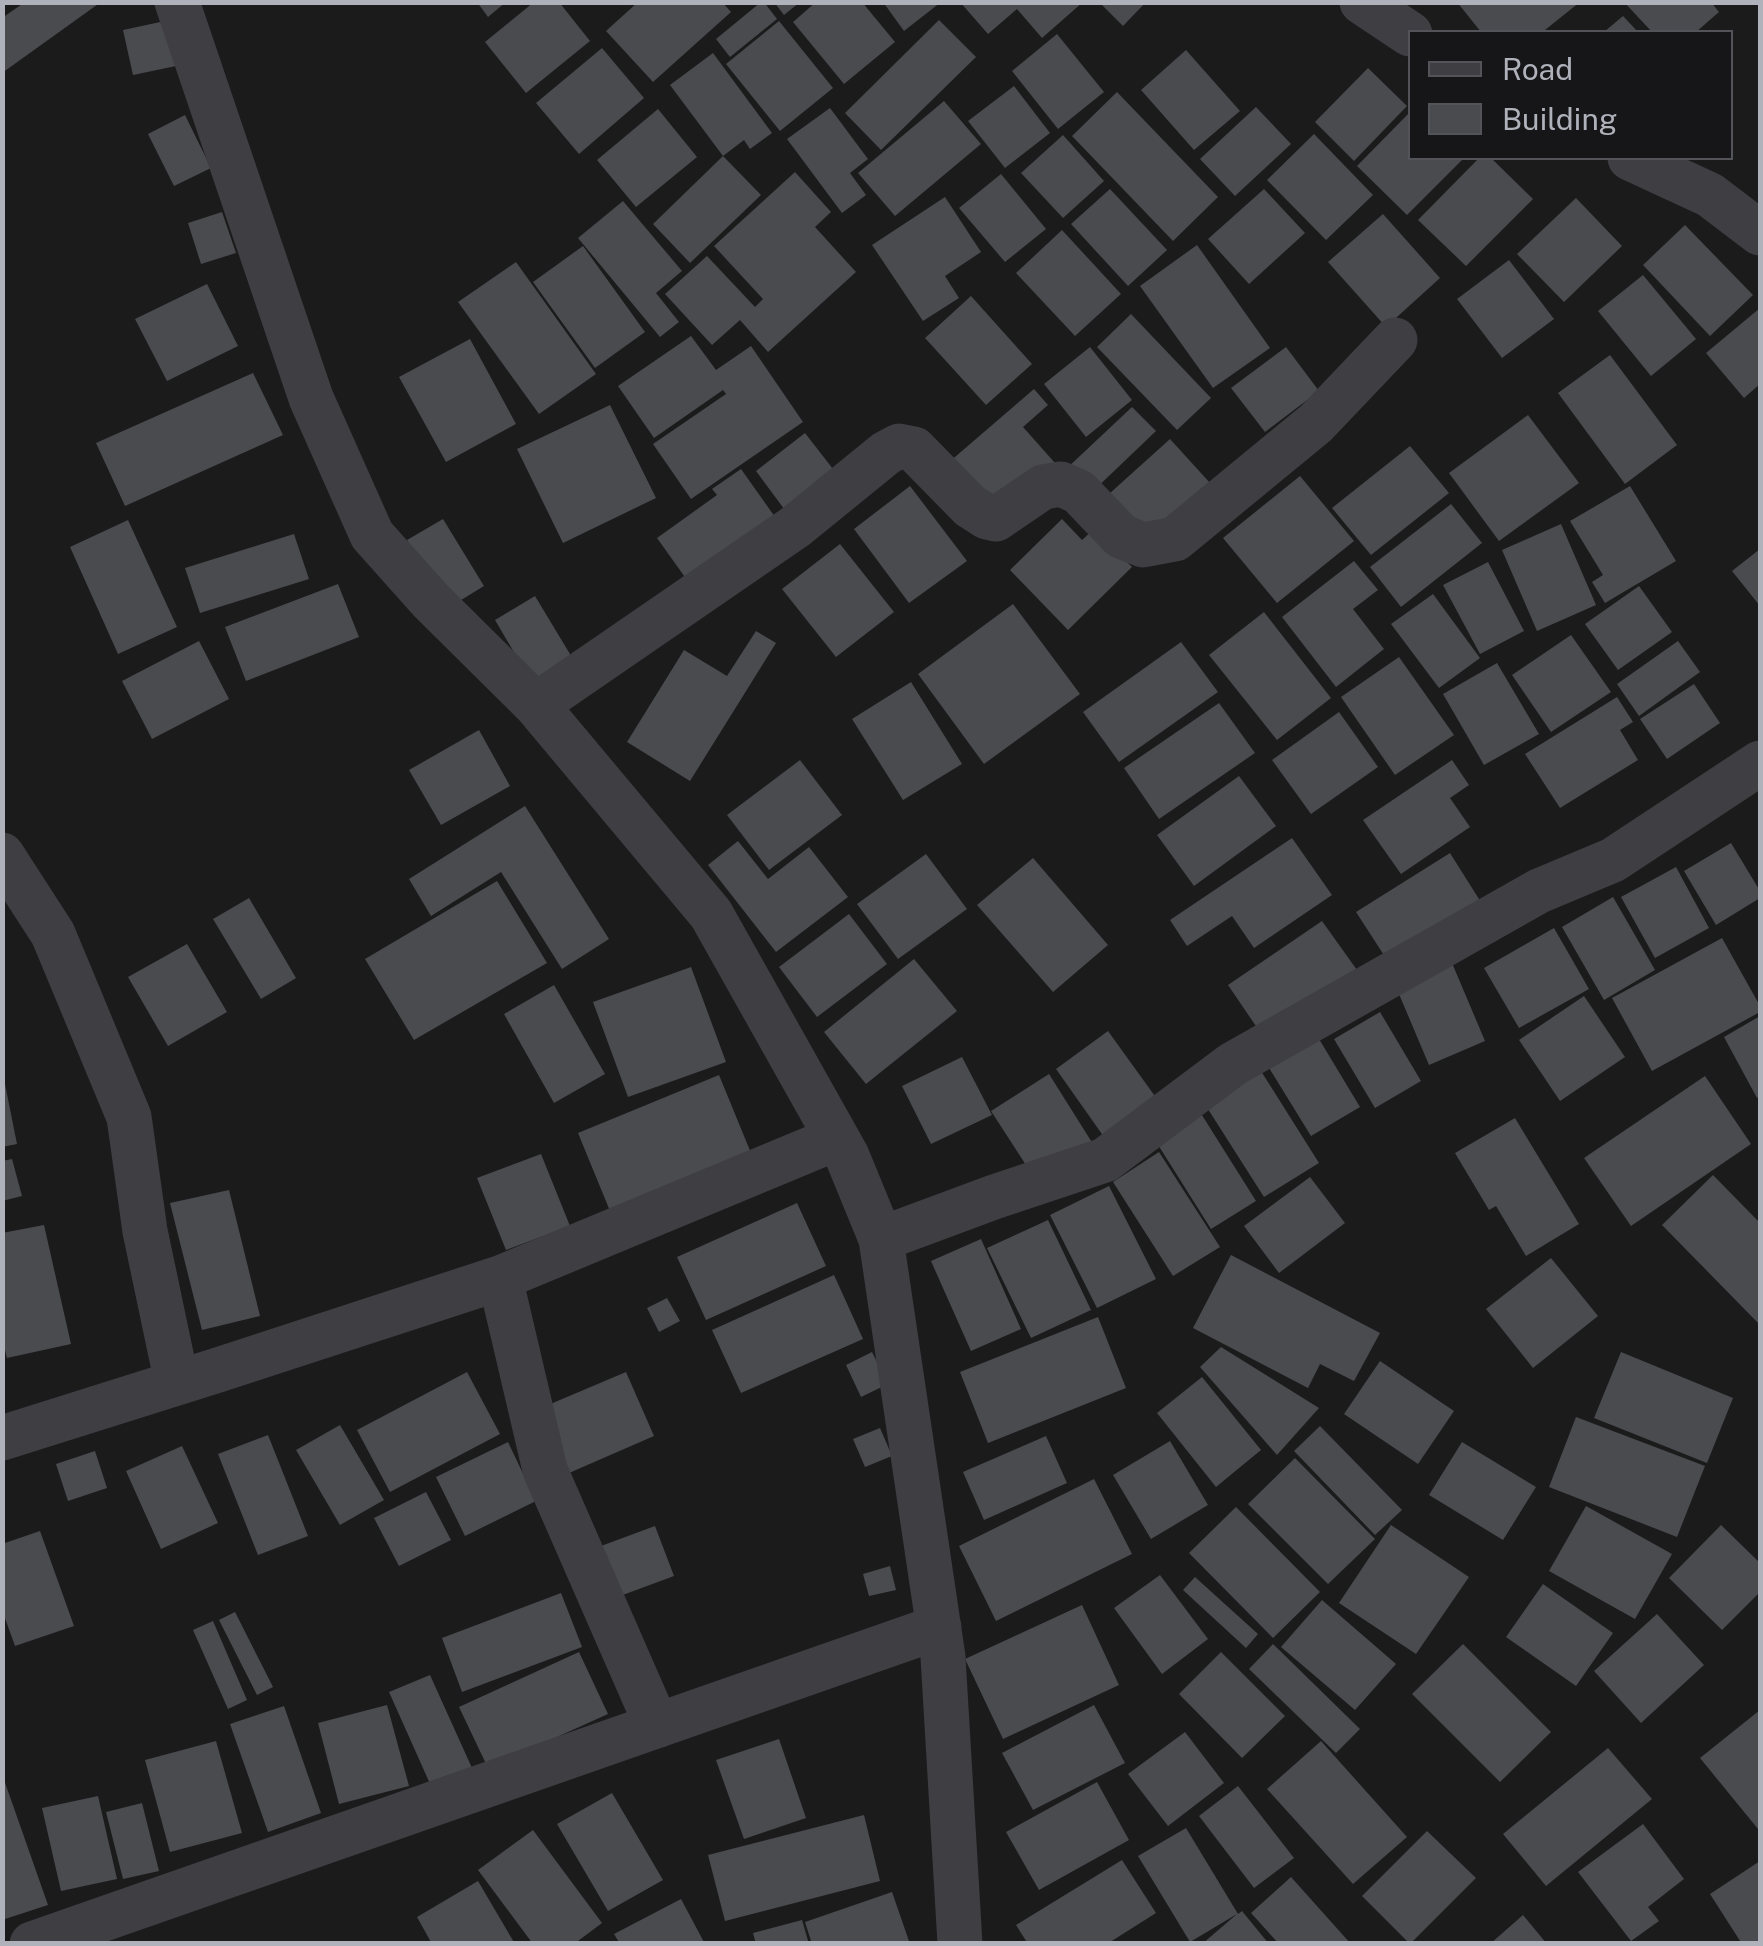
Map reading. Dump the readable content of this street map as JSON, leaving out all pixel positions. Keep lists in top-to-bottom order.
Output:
{
  "legend": ["Road", "Building"]
}
